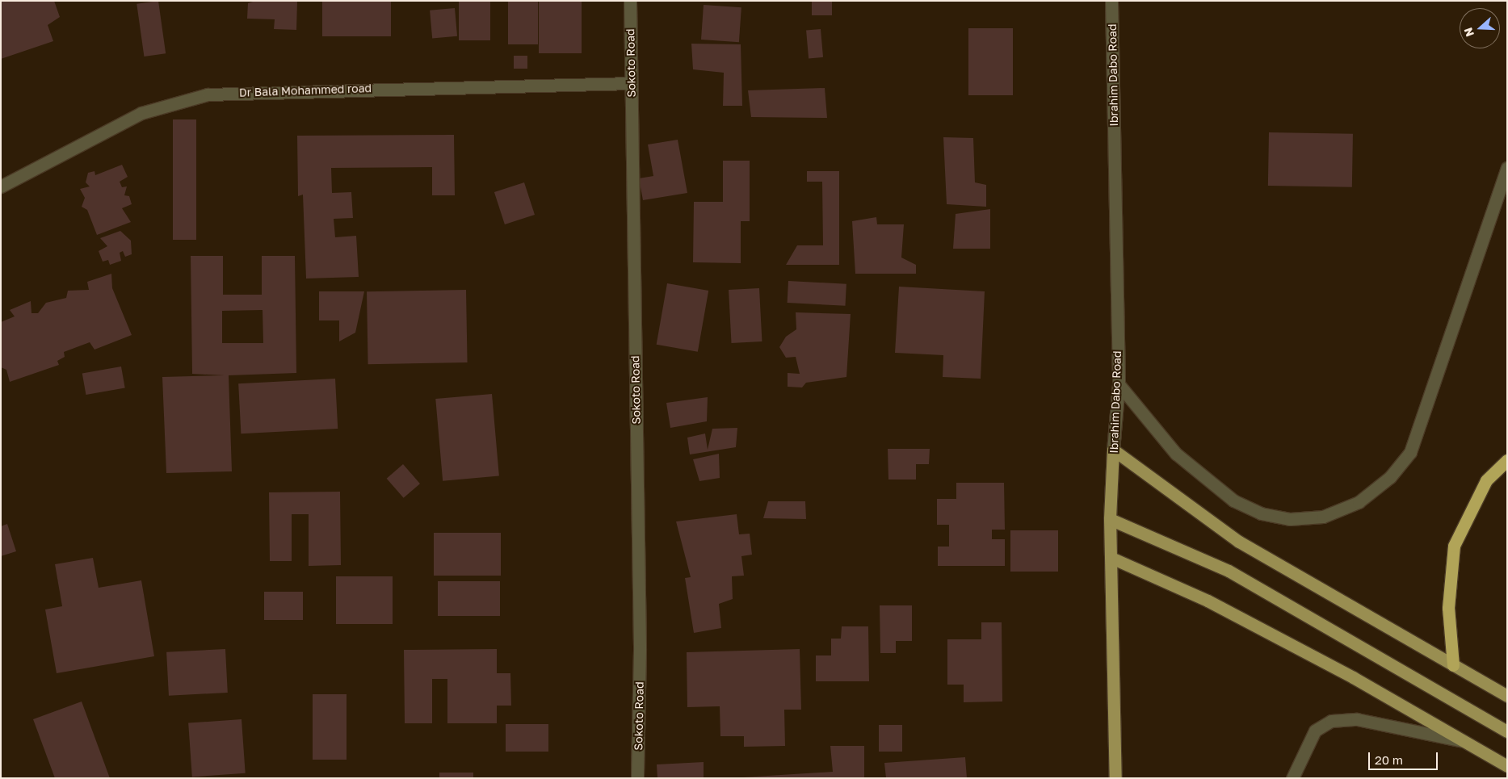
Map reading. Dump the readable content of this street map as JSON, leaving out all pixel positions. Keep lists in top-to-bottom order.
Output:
{
  "streets": {
    "main road": ["Ibrahim Dabo Road"],
    "street": ["Sokoto Road", "Dr Bala Mohammed road"]
  },
  "crossings": [
    ["Sokoto Road", "Dr Bala Mohammed road"]
  ],
  "scale_bar": "20 m",
  "north": "left"
}
